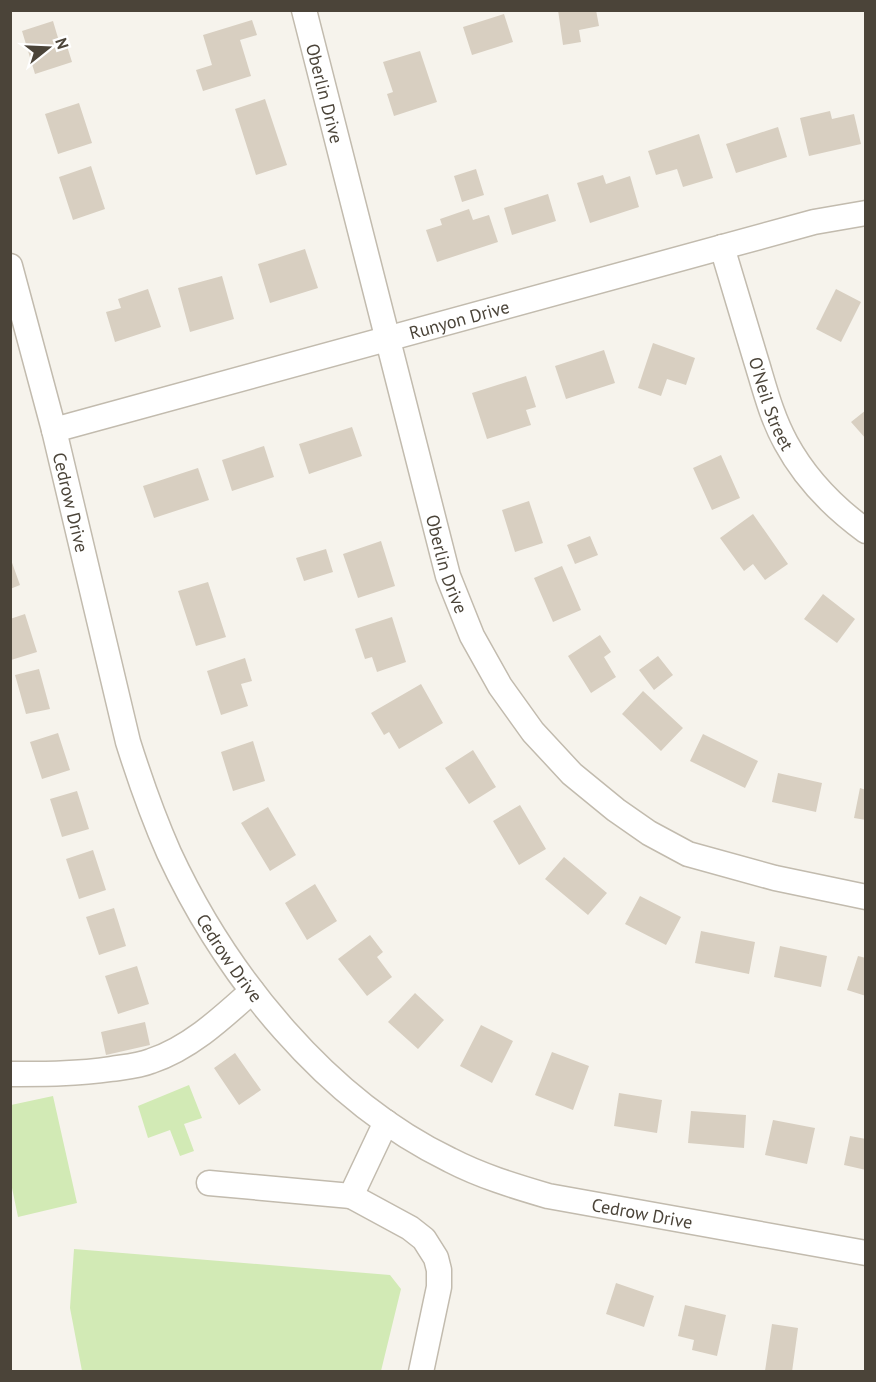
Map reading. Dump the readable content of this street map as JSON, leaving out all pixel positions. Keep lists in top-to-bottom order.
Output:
{
  "streets": {
    "street": [
      "Oberlin Drive",
      "Runyon Drive",
      "O'Neil Street",
      "Cedrow Drive"
    ]
  },
  "crossings": [
    ["Oberlin Drive", "Runyon Drive"],
    ["Runyon Drive", "O'Neil Street"],
    ["Runyon Drive", "Cedrow Drive"]
  ],
  "north": "right"
}
